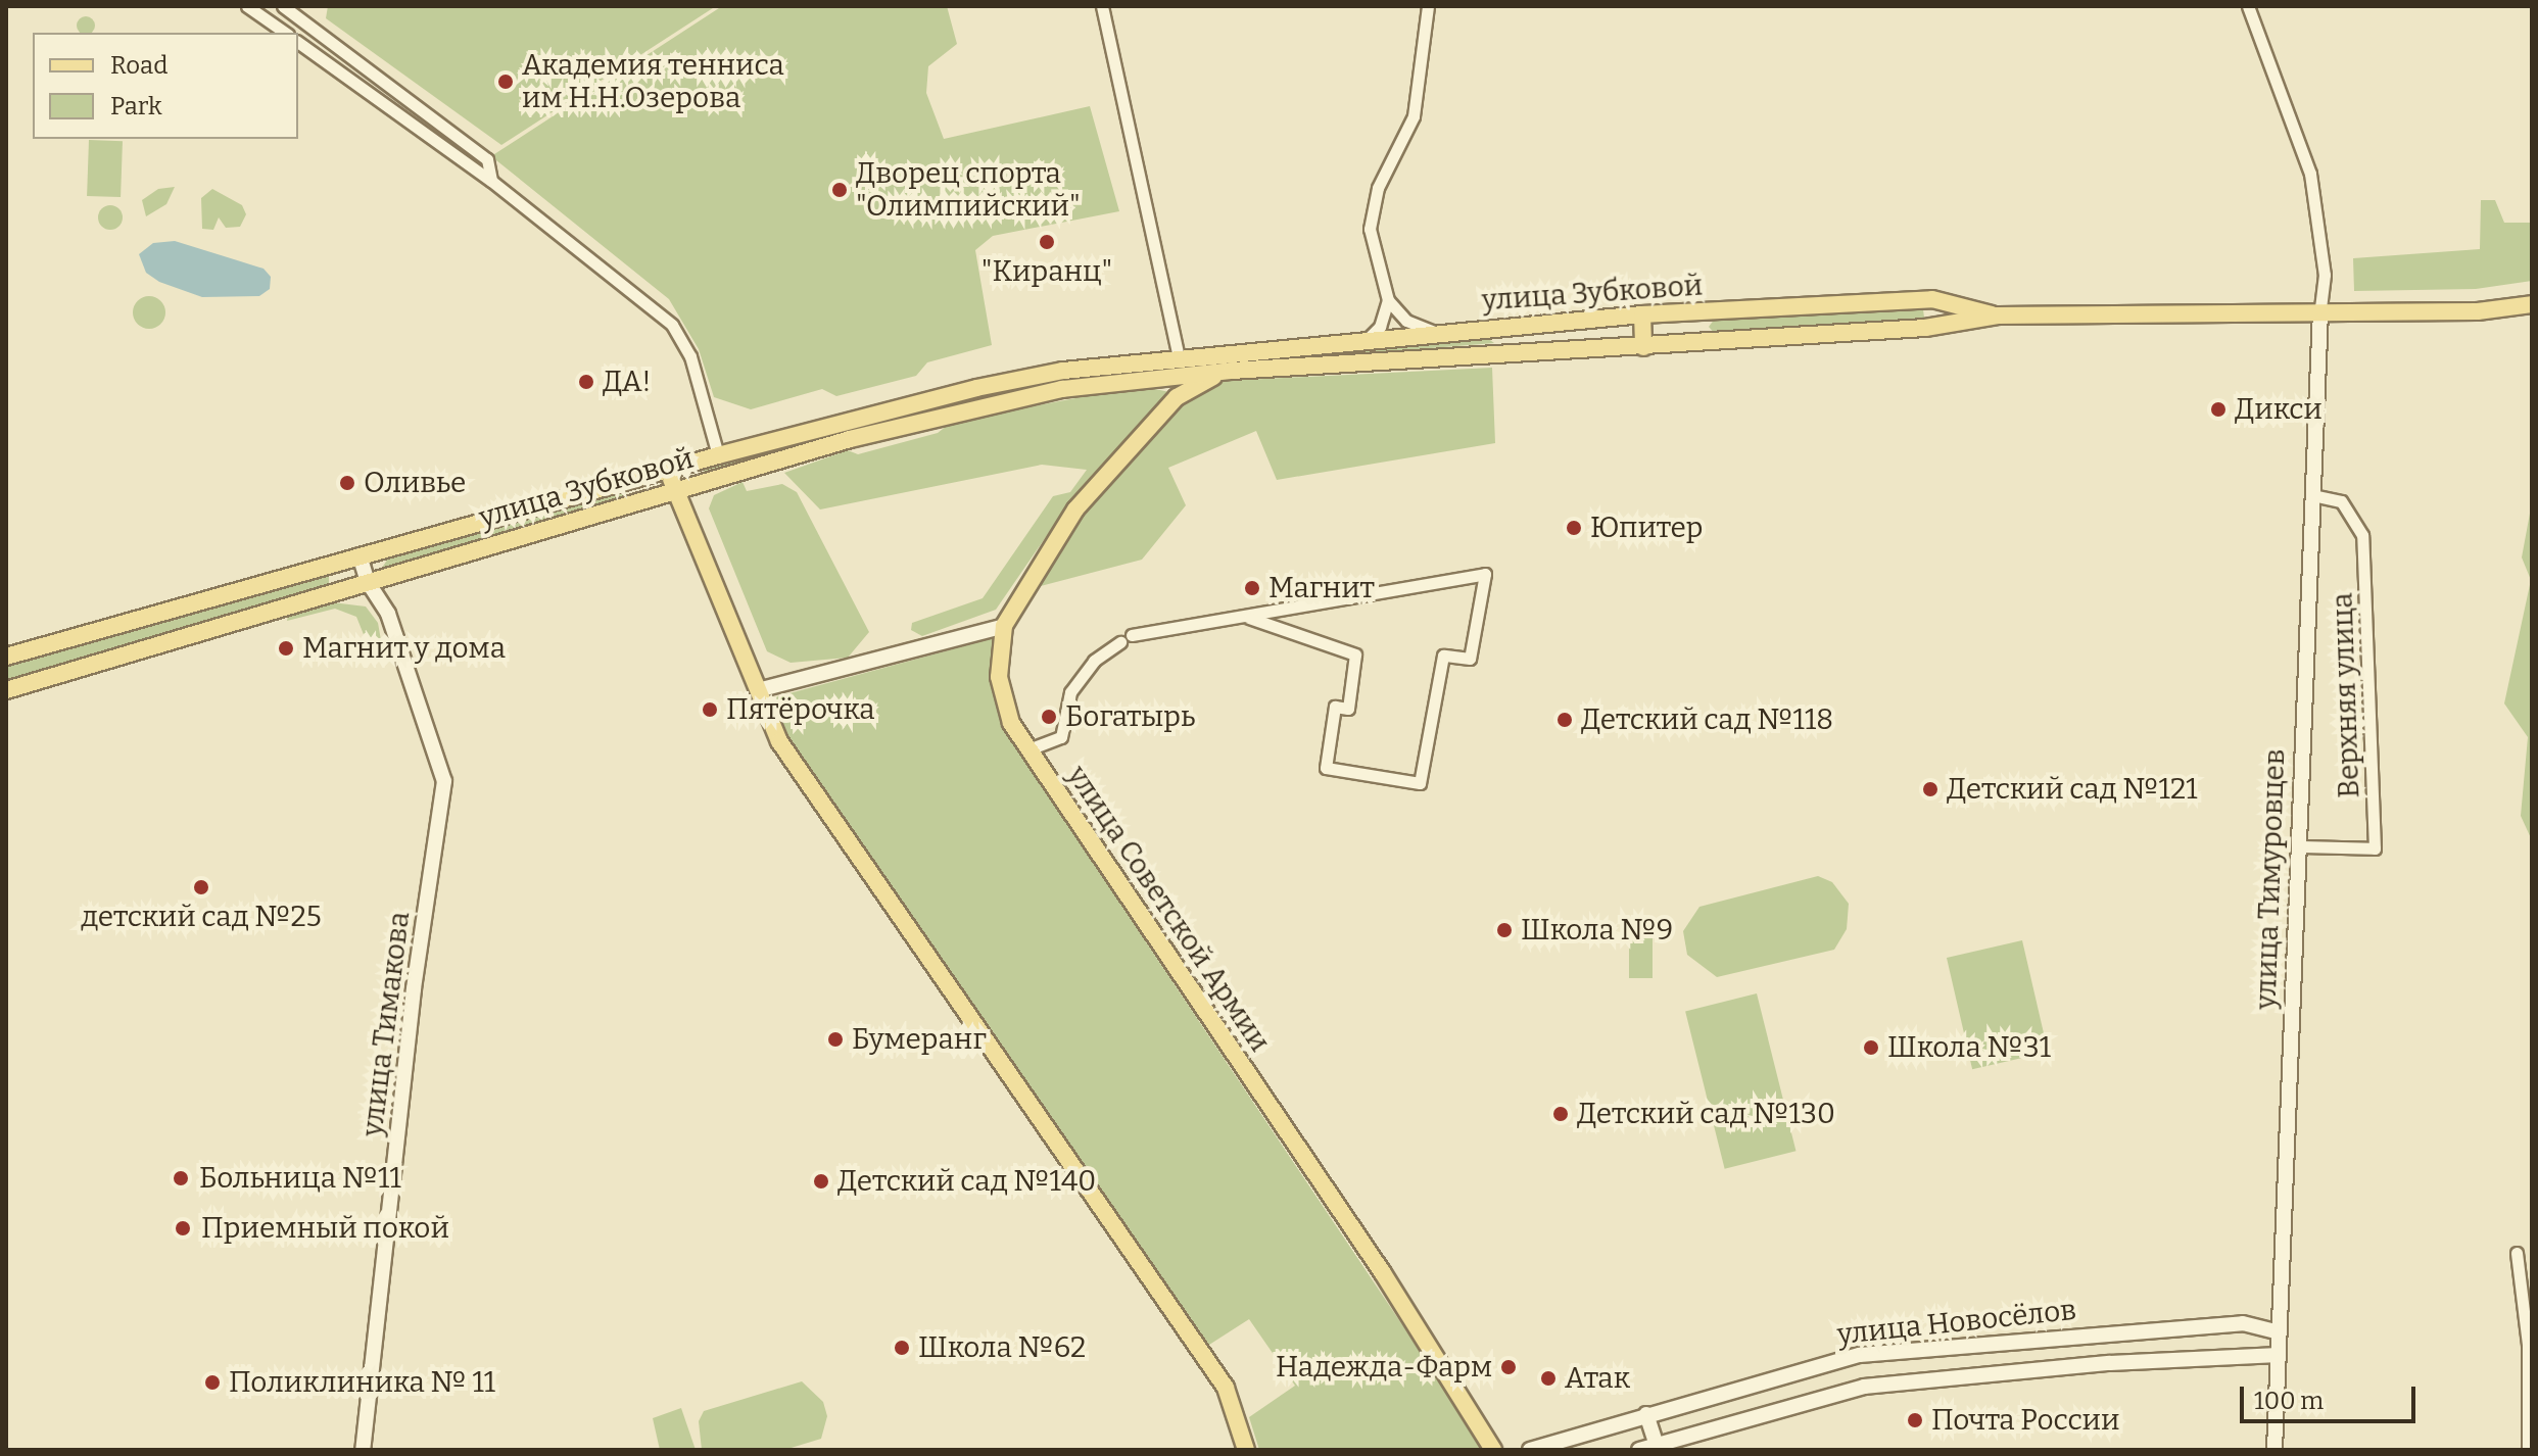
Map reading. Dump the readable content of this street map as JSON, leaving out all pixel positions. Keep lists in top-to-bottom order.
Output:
{
  "streets": {
    "main road": ["улица Зубковой", "улица Советской Армии"],
    "street": [
      "Верхняя улица",
      "улица Тимуровцев",
      "улица Тимакова",
      "улица Новосёлов"
    ]
  },
  "crossings": [
    ["улица Зубковой", "улица Тимуровцев"],
    ["улица Зубковой", "улица Советской Армии"],
    ["улица Зубковой", "улица Тимакова"],
    ["Верхняя улица", "улица Тимуровцев"],
    ["улица Тимуровцев", "улица Новосёлов"]
  ],
  "places": [
    "Академия тенниса им Н.Н.Озерова",
    "Дворец спорта \"Олимпийский\"",
    "\"Киранц\"",
    "ДА!",
    "Дикси",
    "Оливье",
    "Юпитер",
    "Магнит",
    "Магнит у дома",
    "Пятёрочка",
    "Богатырь",
    "Детский сад №118",
    "Детский сад №121",
    "детский сад №25",
    "Школа №9",
    "Бумеранг",
    "Школа №31",
    "Детский сад №130",
    "Больница №11",
    "Детский сад №140",
    "Приемный покой",
    "Школа №62",
    "Надежда-Фарм",
    "Атак",
    "Поликлиника № 11",
    "Почта России"
  ],
  "legend": ["Road", "Park"],
  "scale_bar": "100 m"
}
